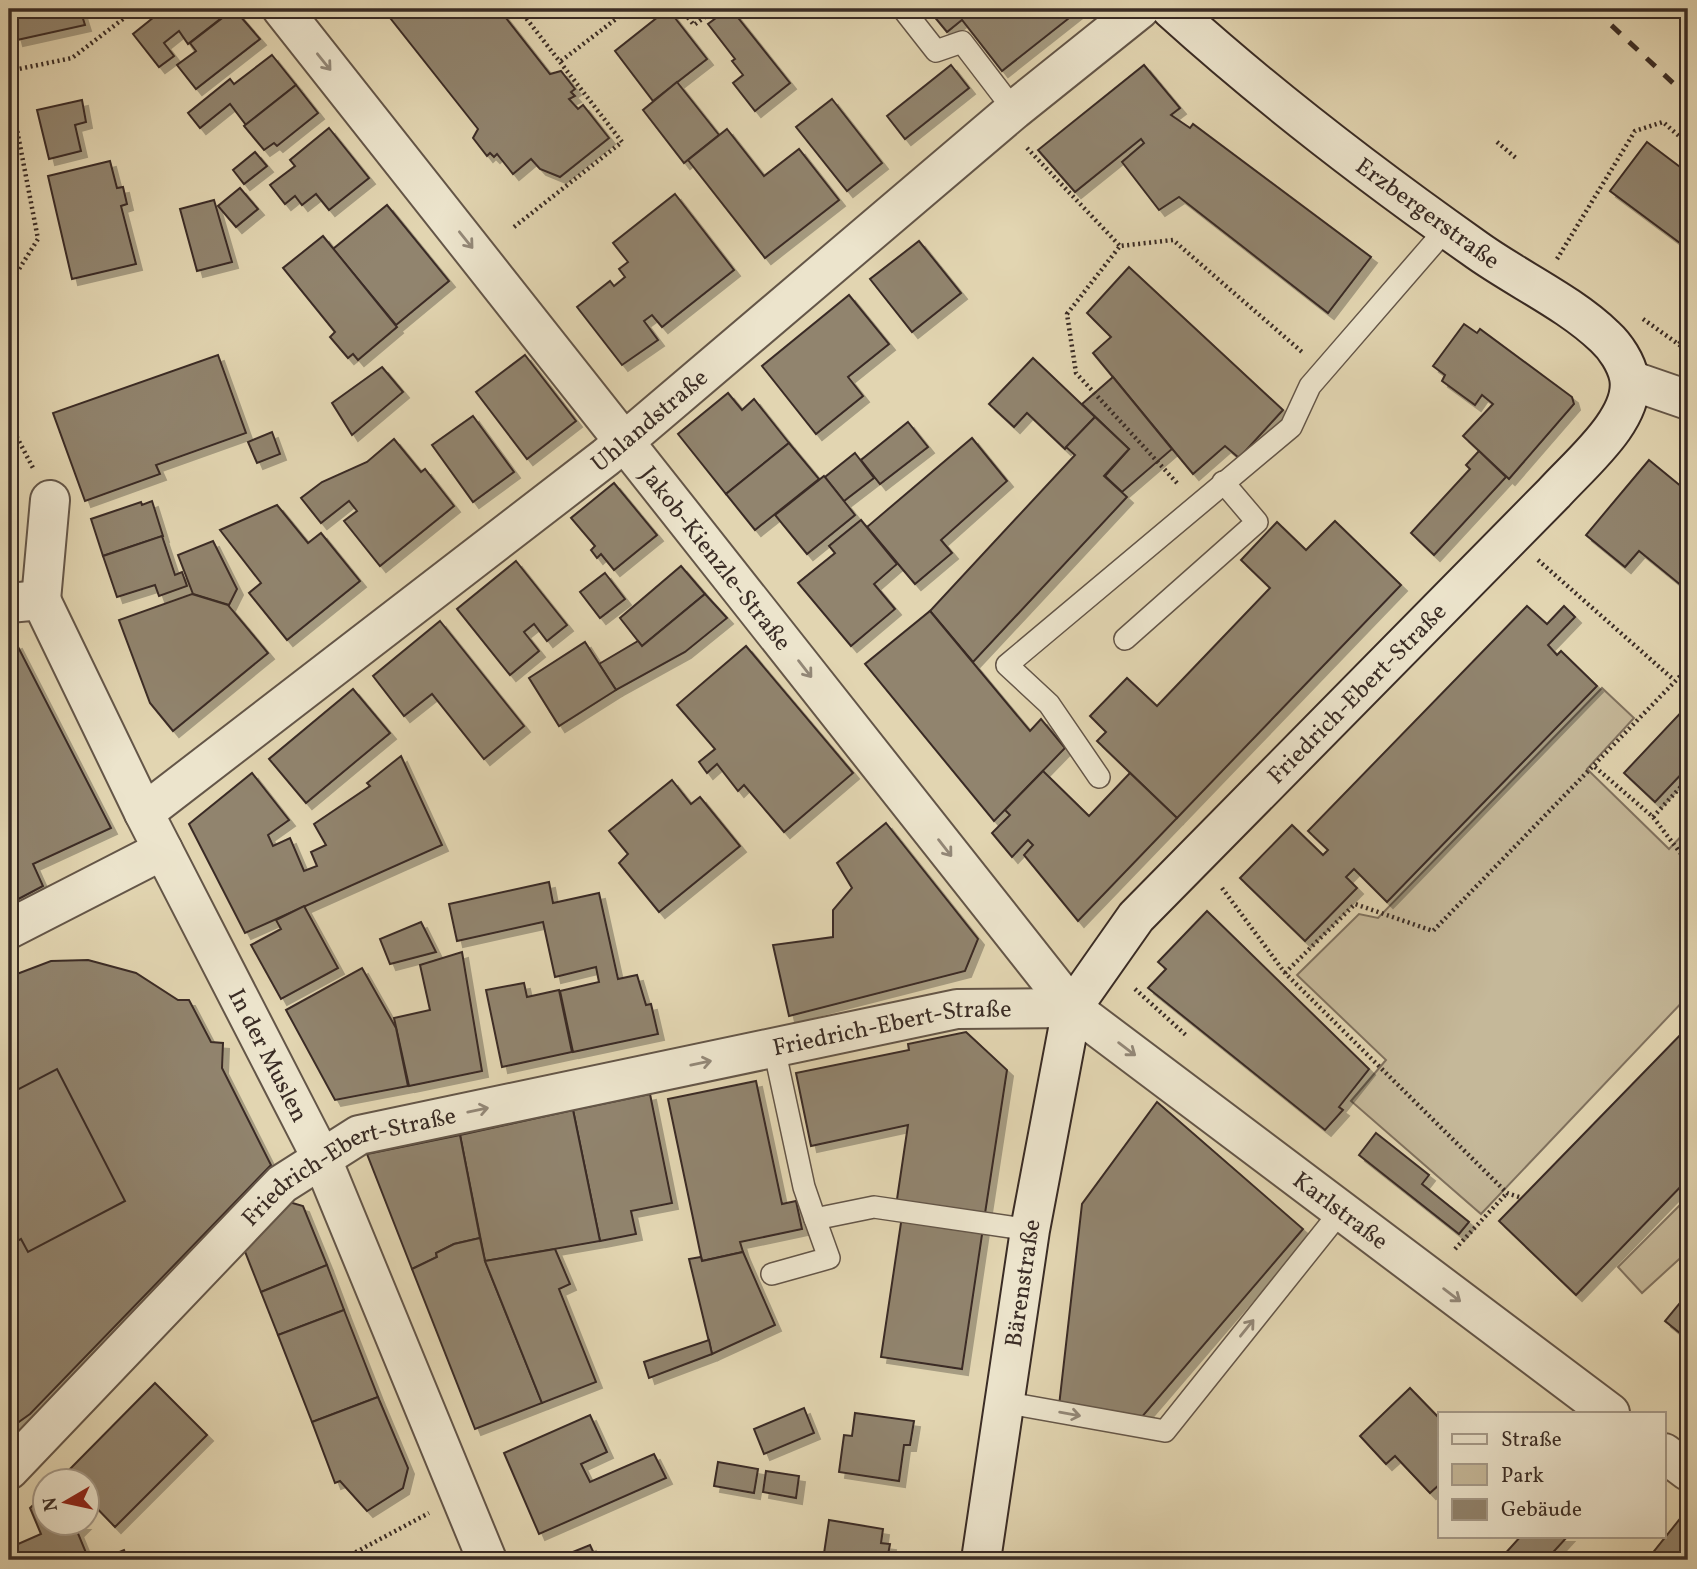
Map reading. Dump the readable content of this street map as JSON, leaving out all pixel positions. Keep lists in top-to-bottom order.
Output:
{
  "streets": {
    "street": [
      "Erzbergerstraße",
      "Uhlandstraße",
      "Jakob-Kienzle-Straße",
      "Friedrich-Ebert-Straße",
      "In der Muslen",
      "Karlstraße",
      "Bärenstraße"
    ]
  },
  "crossings": [
    ["Erzbergerstraße", "Friedrich-Ebert-Straße"],
    ["Uhlandstraße", "Jakob-Kienzle-Straße"],
    ["Uhlandstraße", "In der Muslen"],
    ["Jakob-Kienzle-Straße", "Friedrich-Ebert-Straße"],
    ["Jakob-Kienzle-Straße", "Karlstraße"],
    ["Jakob-Kienzle-Straße", "Bärenstraße"],
    ["Friedrich-Ebert-Straße", "In der Muslen"],
    ["Friedrich-Ebert-Straße", "Karlstraße"],
    ["Friedrich-Ebert-Straße", "Bärenstraße"],
    ["Karlstraße", "Bärenstraße"]
  ],
  "one_way": ["Jakob-Kienzle-Straße", "Karlstraße"],
  "legend": ["Straße", "Park", "Gebäude"],
  "north": "left"
}
